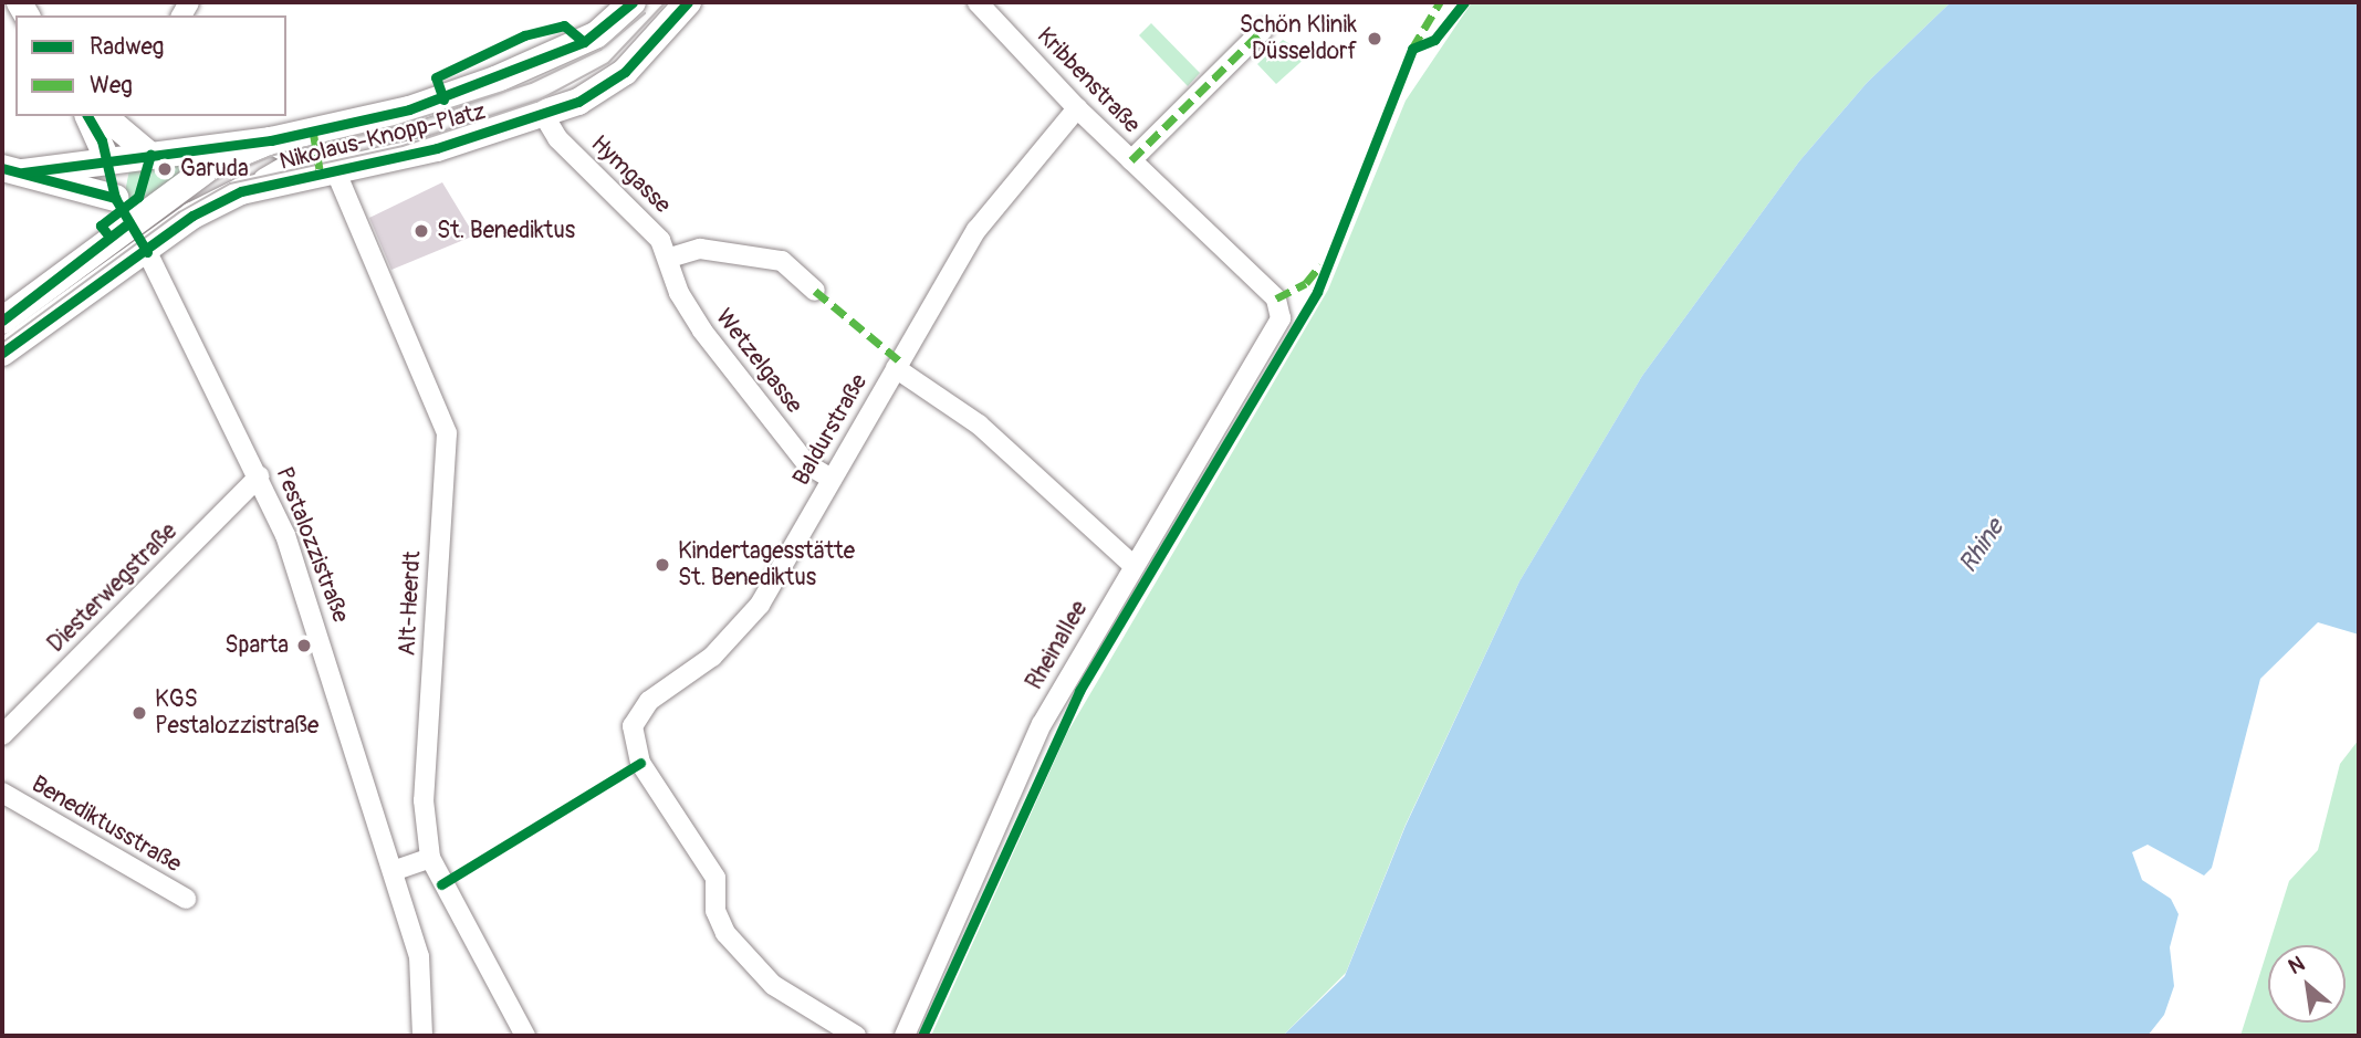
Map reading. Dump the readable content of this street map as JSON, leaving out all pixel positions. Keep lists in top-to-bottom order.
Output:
{
  "streets": {
    "main road": ["Nikolaus-Knopp-Platz"],
    "street": [
      "Kribbenstraße",
      "Hymgasse",
      "Wetzelgasse",
      "Baldurstraße",
      "Pestalozzistraße",
      "Diesterwegstraße",
      "Alt-Heerdt",
      "Rheinallee",
      "Benediktusstraße"
    ]
  },
  "crossings": [
    ["Kribbenstraße", "Baldurstraße"],
    ["Kribbenstraße", "Rheinallee"],
    ["Nikolaus-Knopp-Platz", "Hymgasse"],
    ["Nikolaus-Knopp-Platz", "Pestalozzistraße"],
    ["Nikolaus-Knopp-Platz", "Alt-Heerdt"],
    ["Hymgasse", "Wetzelgasse"],
    ["Wetzelgasse", "Baldurstraße"],
    ["Pestalozzistraße", "Diesterwegstraße"]
  ],
  "water": ["Rhine"],
  "places": [
    "Schön Klinik Düsseldorf",
    "Garuda",
    "St. Benediktus",
    "Kindertagesstätte St. Benediktus",
    "Sparta",
    "KGS Pestalozzistraße"
  ],
  "legend": ["Radweg", "Weg"],
  "north": "top left"
}
